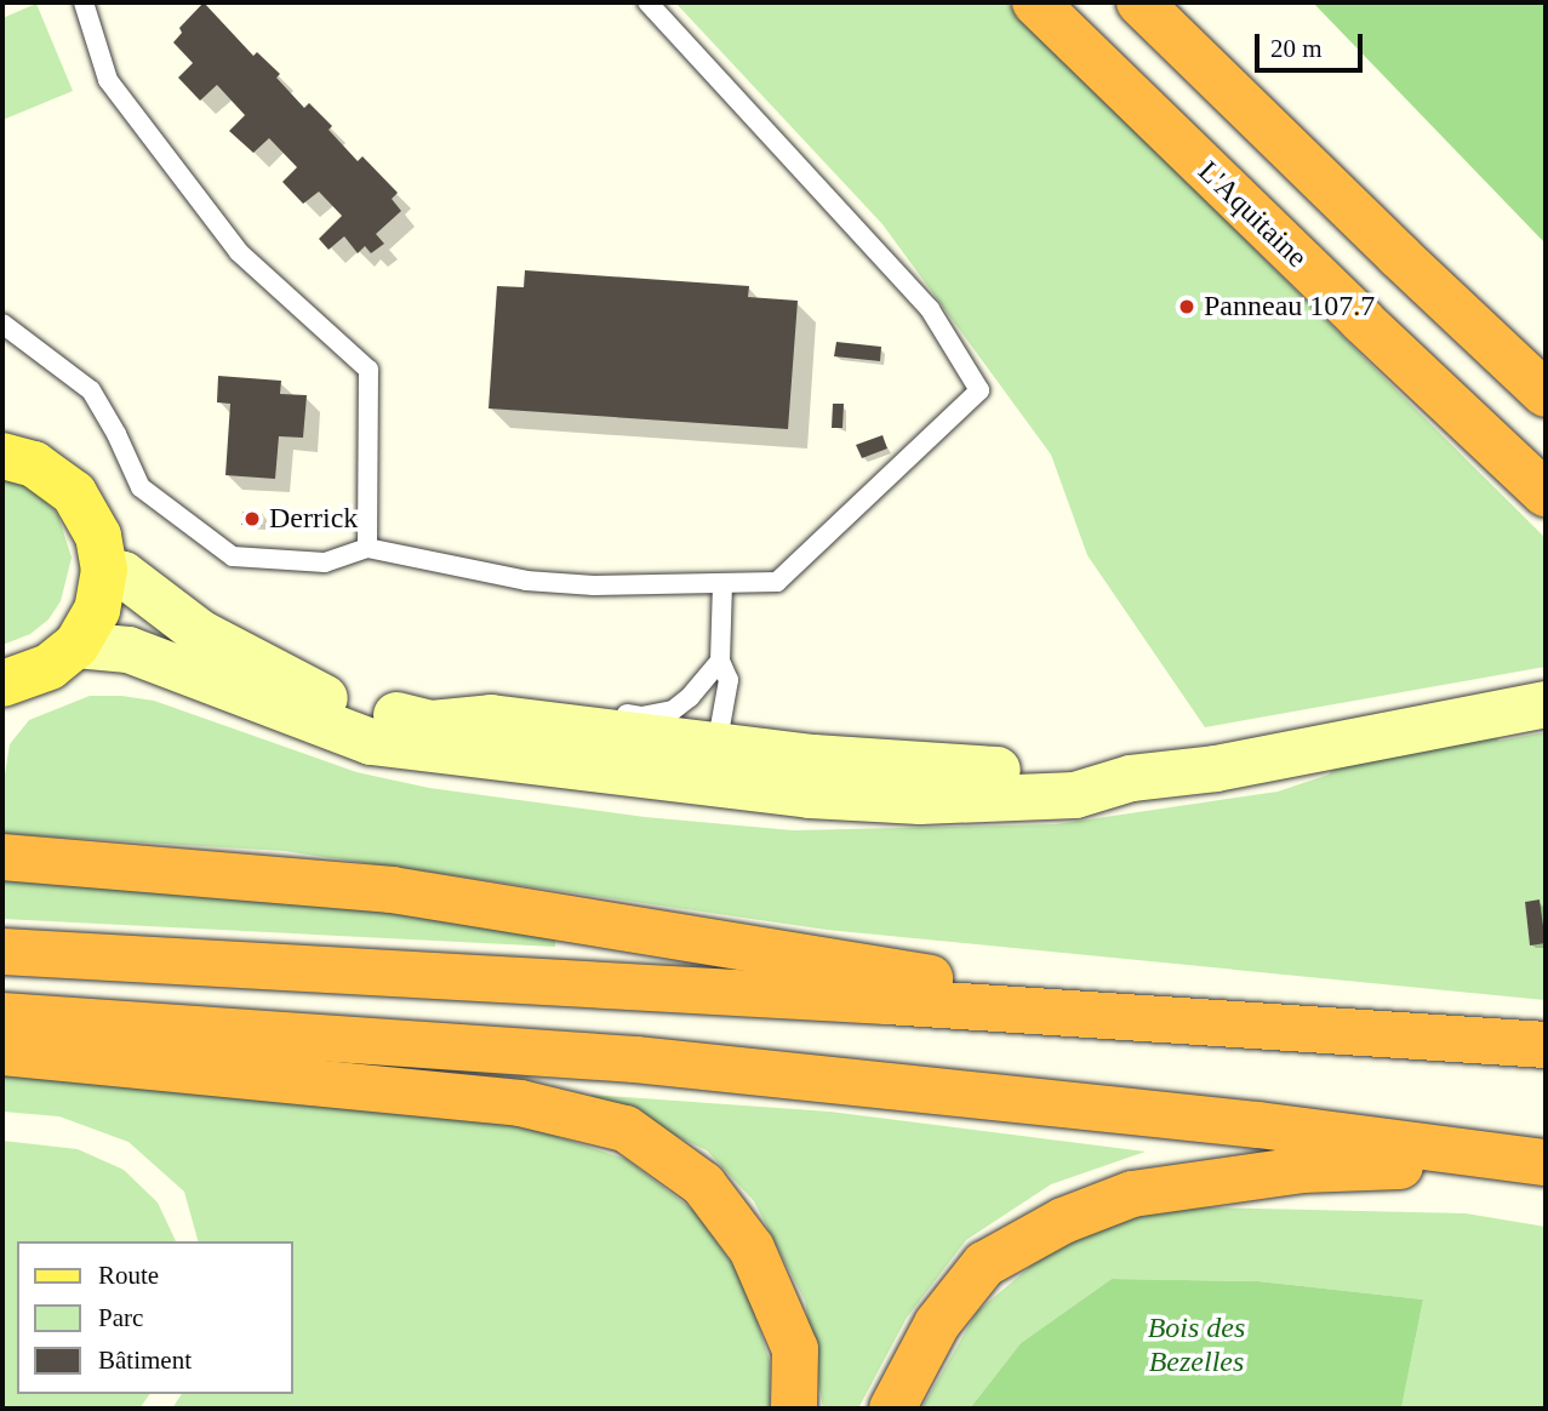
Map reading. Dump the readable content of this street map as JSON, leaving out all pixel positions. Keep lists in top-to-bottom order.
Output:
{
  "streets": {
    "highway": ["L'Aquitaine"]
  },
  "parks": ["Bois des Bezelles"],
  "places": ["Panneau 107.7", "Derrick"],
  "legend": ["Route", "Parc", "Bâtiment"],
  "scale_bar": "20 m"
}
